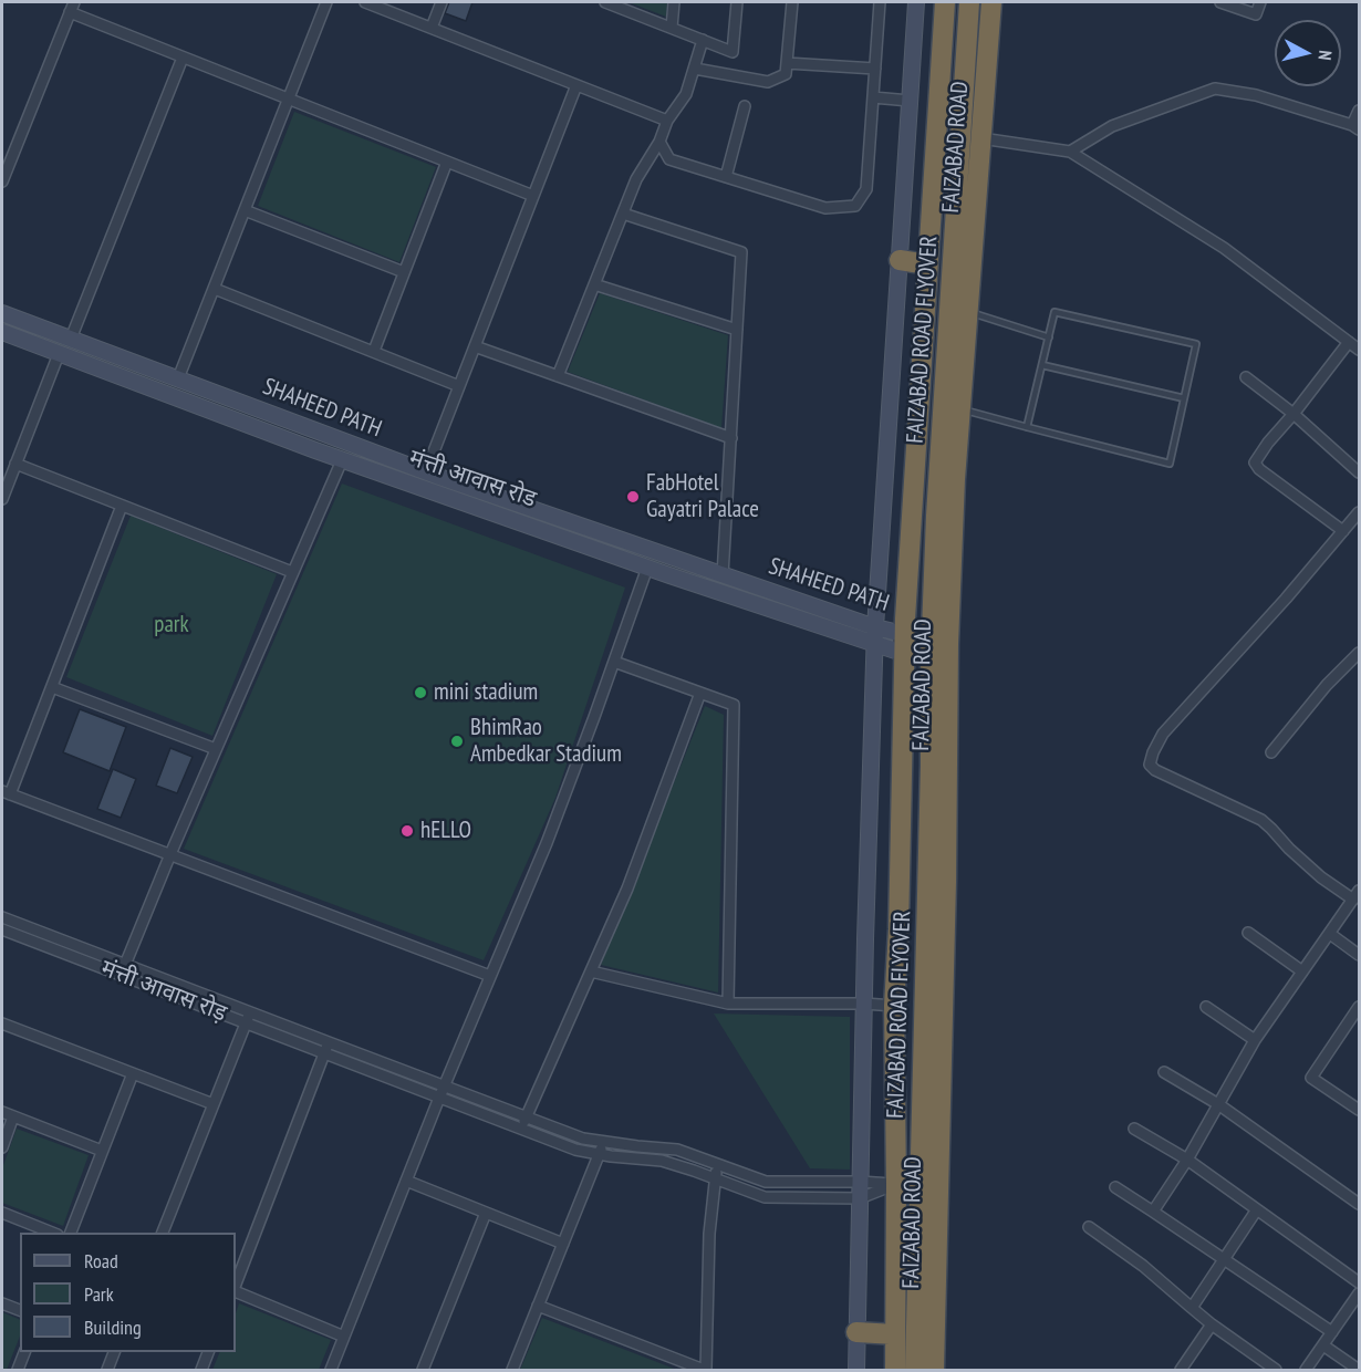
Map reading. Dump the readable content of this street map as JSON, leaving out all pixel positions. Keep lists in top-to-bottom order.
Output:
{
  "streets": {
    "highway": ["FAIZABAD ROAD", "FAIZABAD ROAD FLYOVER", "मंत्ती आवास रोड"],
    "street": ["SHAHEED PATH", "मंत्ती आवास रोड़"]
  },
  "crossings": [
    ["FAIZABAD ROAD FLYOVER", "मंत्ती आवास रोड"],
    ["SHAHEED PATH", "मंत्ती आवास रोड"]
  ],
  "parks": ["park"],
  "places": [
    "FabHotel Gayatri Palace",
    "mini stadium",
    "BhimRao Ambedkar Stadium",
    "hELLO"
  ],
  "legend": ["Road", "Park", "Building"],
  "north": "right"
}
